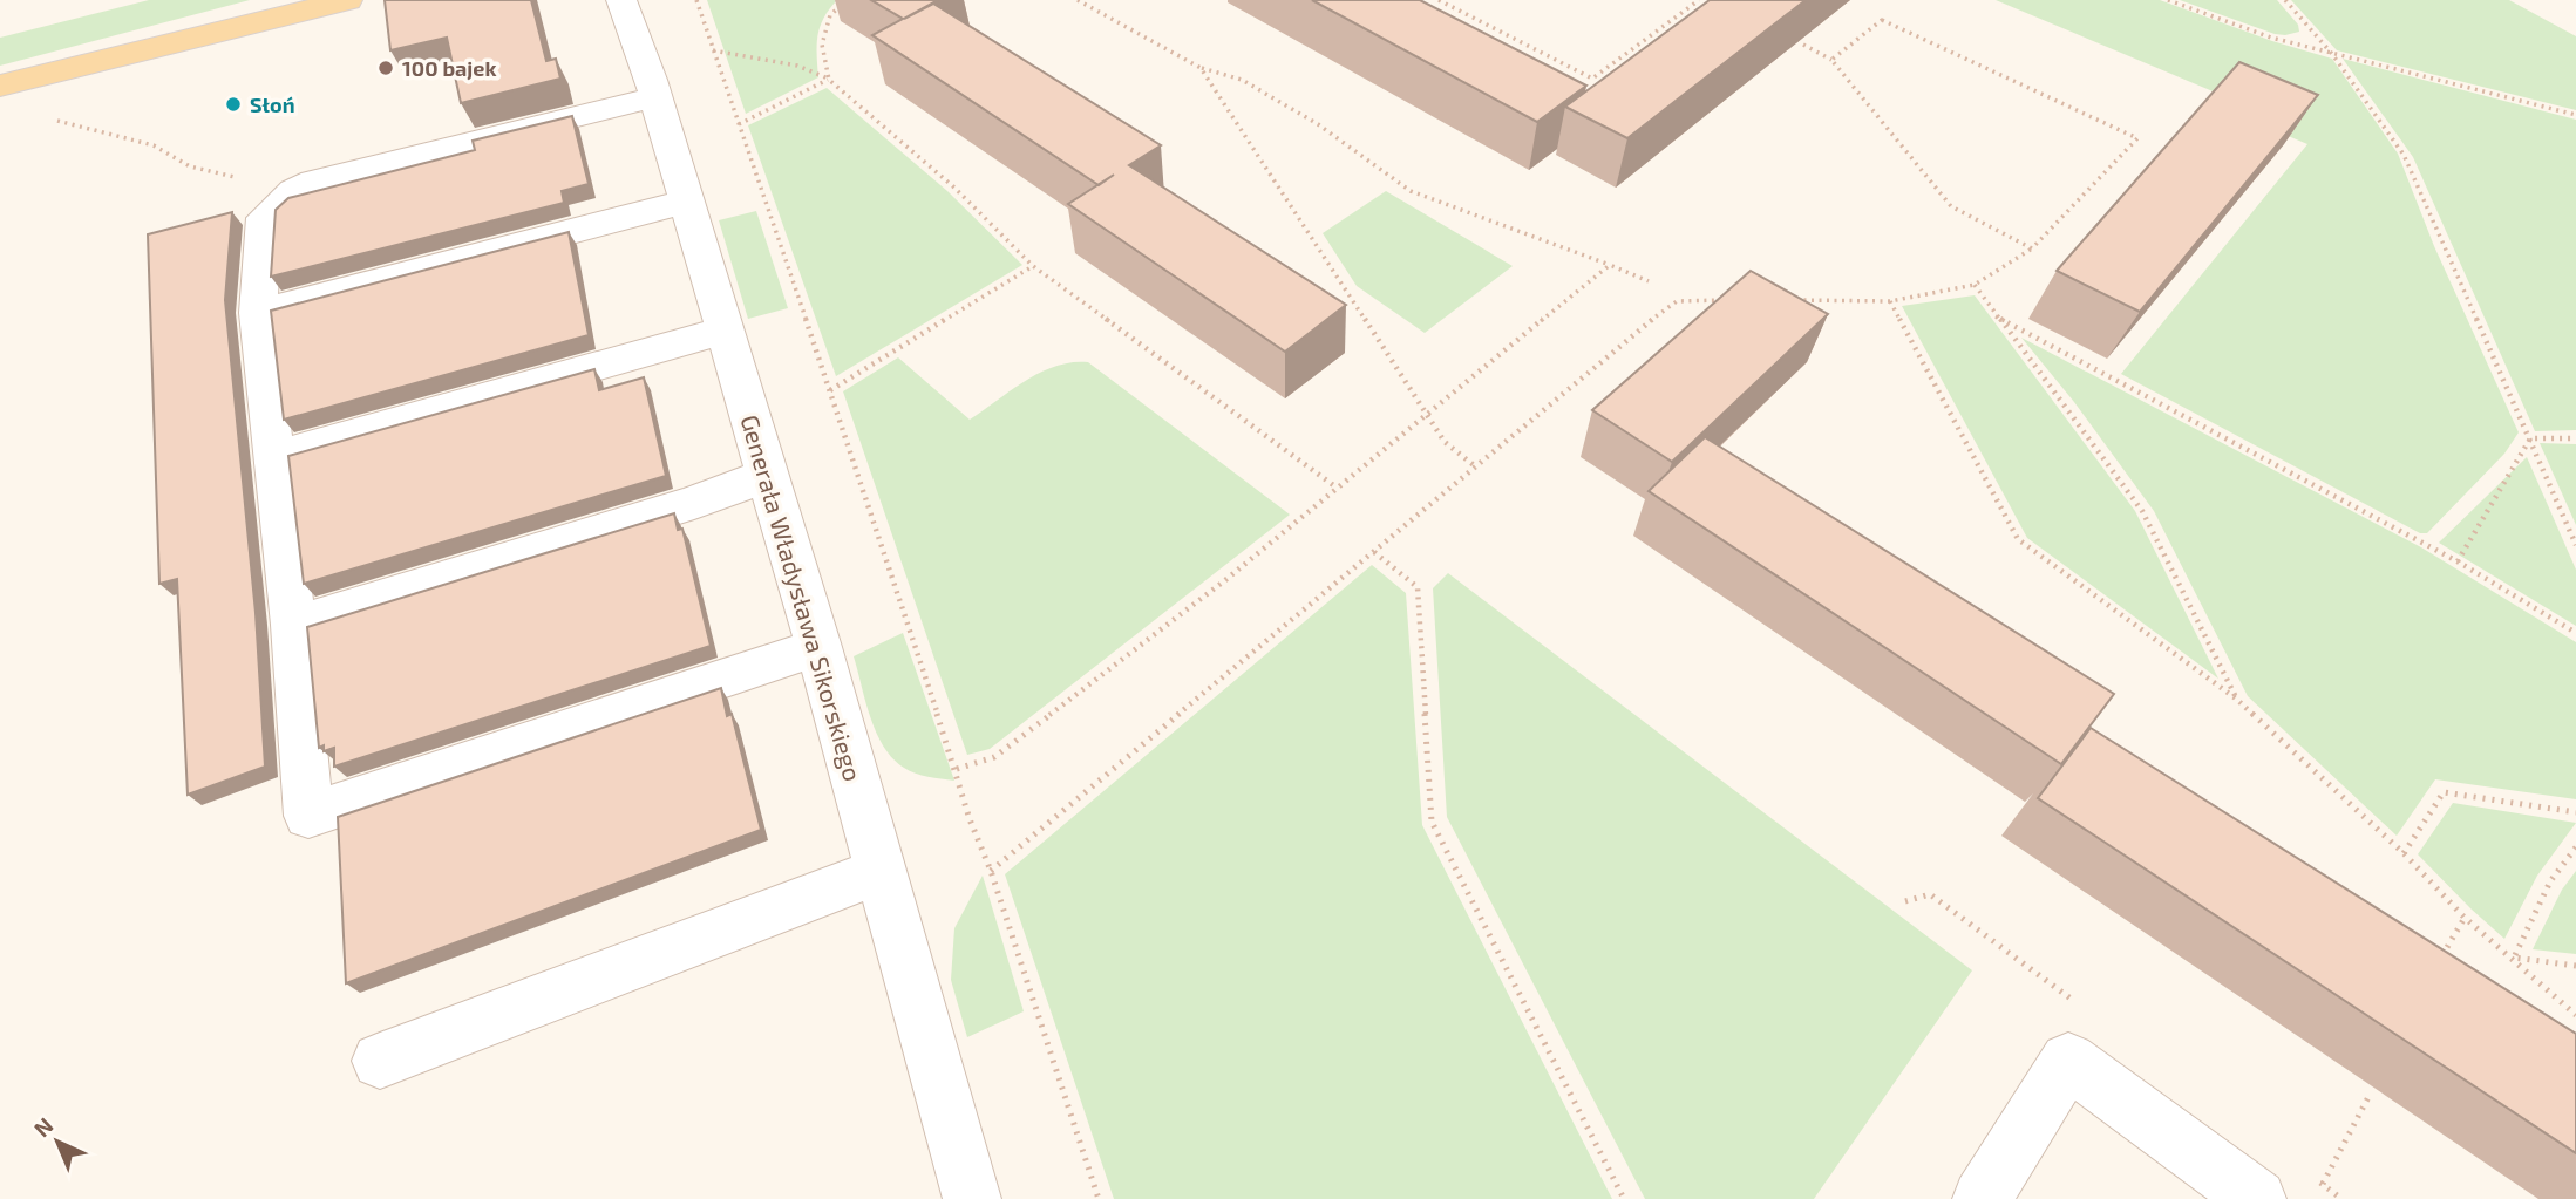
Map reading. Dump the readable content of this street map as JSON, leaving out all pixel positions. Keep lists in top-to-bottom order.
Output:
{
  "streets": {
    "street": ["Generała Władysława Sikorskiego"]
  },
  "places": ["100 bajek", "Słoń"],
  "north": "top left"
}
